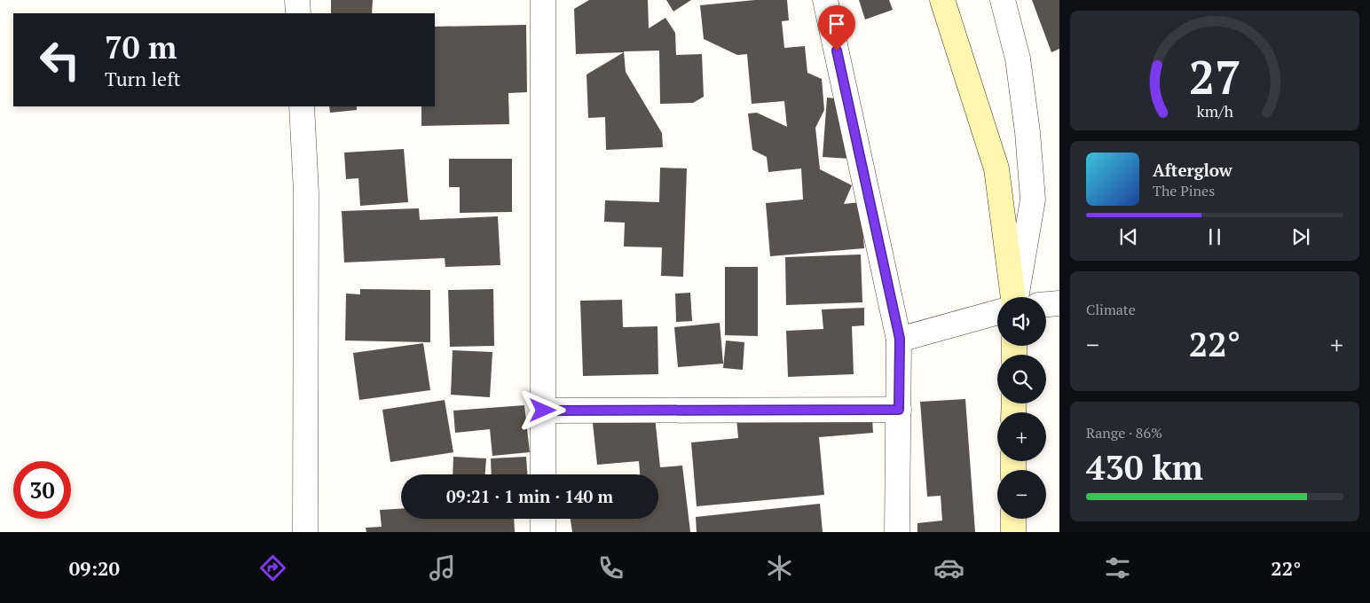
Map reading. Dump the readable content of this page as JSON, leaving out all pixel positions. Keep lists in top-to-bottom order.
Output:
{
  "page": {
    "turn": ["70 m", "Turn left"],
    "song": ["Afterglow", "The Pines"],
    "tile": [
      "Climate",
      ["Range · 86%", "430 km"]
    ],
    "map_buttons": ["+", "−"],
    "heat": ["−", "22°", "+"],
    "limit": "30",
    "trip": "09:21 · 1 min · 140 m",
    "tabs": ["09:20", "22°"],
    "gauge": ["27", "km/h"]
  }
}
